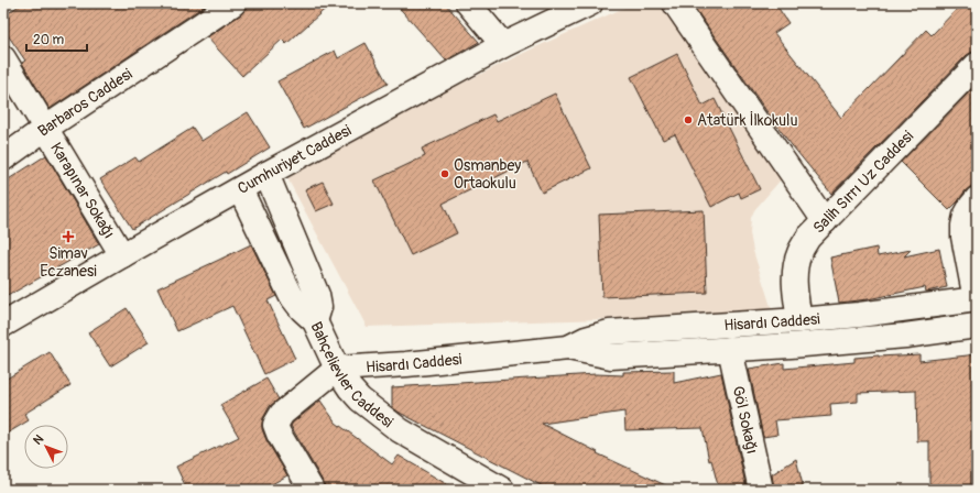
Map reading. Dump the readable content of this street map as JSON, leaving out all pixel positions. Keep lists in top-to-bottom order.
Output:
{
  "streets": {
    "street": [
      "Barbaros Caddesi",
      "Cumhuriyet Caddesi",
      "Salih Sırrı Uz Caddesi",
      "Karapınar Sokağı",
      "Hisardı Caddesi",
      "Bahçelievler Caddesi",
      "Göl Sokağı"
    ]
  },
  "crossings": [
    ["Barbaros Caddesi", "Karapınar Sokağı"],
    ["Cumhuriyet Caddesi", "Karapınar Sokağı"],
    ["Cumhuriyet Caddesi", "Bahçelievler Caddesi"],
    ["Salih Sırrı Uz Caddesi", "Hisardı Caddesi"],
    ["Hisardı Caddesi", "Bahçelievler Caddesi"],
    ["Hisardı Caddesi", "Göl Sokağı"]
  ],
  "places": {
    "other": ["Atatürk İlkokulu", "Osmanbey Ortaokulu"],
    "health": ["Simav Eczanesi"]
  },
  "scale_bar": "20 m",
  "north": "top left"
}
